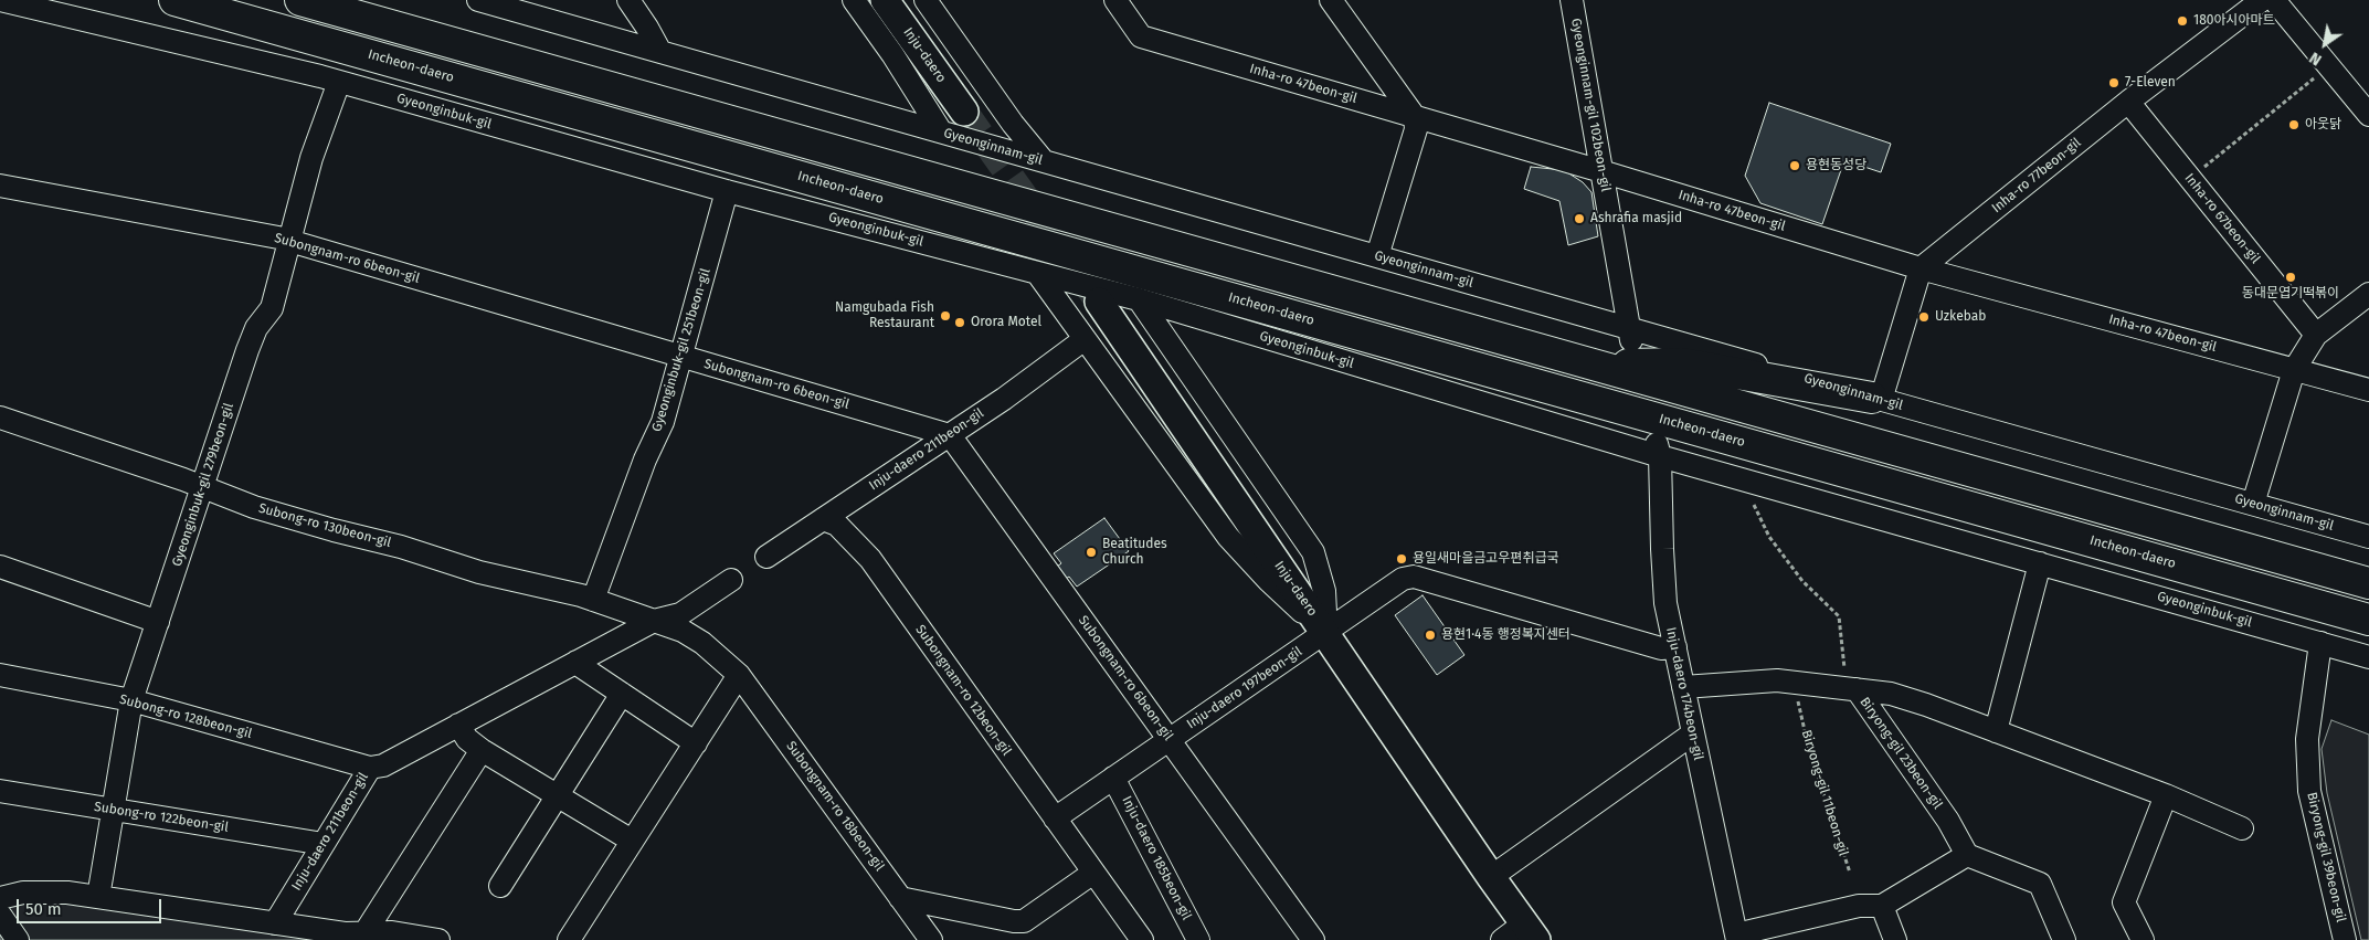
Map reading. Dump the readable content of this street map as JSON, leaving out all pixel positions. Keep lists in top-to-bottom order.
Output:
{
  "streets": {
    "highway": ["Incheon-daero"],
    "main road": ["Inju-daero"],
    "street": [
      "Inha-ro 47beon-gil",
      "Gyeonginnam-gil 102beon-gil",
      "Gyeonginbuk-gil",
      "Gyeonginnam-gil",
      "Inha-ro 77beon-gil",
      "Inha-ro 67beon-gil",
      "Subongnam-ro 6beon-gil",
      "Gyeonginbuk-gil 251beon-gil",
      "Inju-daero 211beon-gil",
      "Gyeonginbuk-gil 279beon-gil",
      "Subong-ro 130beon-gil",
      "Inju-daero 197beon-gil",
      "Subongnam-ro 12beon-gil",
      "Inju-daero 174beon-gil",
      "Subong-ro 128beon-gil",
      "Biryong-gil 23beon-gil",
      "Subongnam-ro 18beon-gil",
      "Subong-ro 122beon-gil",
      "Biryong-gil 39beon-gil",
      "Inju-daero 185beon-gil"
    ],
    "path": ["Biryong-gil 11beon-gil"]
  },
  "crossings": [
    ["Inju-daero", "Inju-daero 197beon-gil"],
    ["Inha-ro 47beon-gil", "Gyeonginnam-gil 102beon-gil"],
    ["Inha-ro 47beon-gil", "Inha-ro 77beon-gil"],
    ["Gyeonginnam-gil 102beon-gil", "Gyeonginnam-gil"],
    ["Gyeonginbuk-gil", "Gyeonginbuk-gil 251beon-gil"],
    ["Gyeonginbuk-gil", "Gyeonginbuk-gil 279beon-gil"],
    ["Gyeonginbuk-gil", "Inju-daero 174beon-gil"],
    ["Gyeonginbuk-gil", "Biryong-gil 39beon-gil"],
    ["Inha-ro 77beon-gil", "Inha-ro 67beon-gil"],
    ["Subongnam-ro 6beon-gil", "Gyeonginbuk-gil 251beon-gil"],
    ["Subongnam-ro 6beon-gil", "Inju-daero 211beon-gil"],
    ["Subongnam-ro 6beon-gil", "Gyeonginbuk-gil 279beon-gil"],
    ["Subongnam-ro 6beon-gil", "Inju-daero 197beon-gil"],
    ["Gyeonginbuk-gil 251beon-gil", "Subong-ro 130beon-gil"],
    ["Inju-daero 211beon-gil", "Subong-ro 130beon-gil"],
    ["Inju-daero 211beon-gil", "Subongnam-ro 12beon-gil"],
    ["Inju-daero 211beon-gil", "Subong-ro 128beon-gil"],
    ["Inju-daero 211beon-gil", "Subongnam-ro 18beon-gil"],
    ["Inju-daero 211beon-gil", "Subong-ro 122beon-gil"],
    ["Gyeonginbuk-gil 279beon-gil", "Subong-ro 130beon-gil"],
    ["Gyeonginbuk-gil 279beon-gil", "Subong-ro 128beon-gil"],
    ["Gyeonginbuk-gil 279beon-gil", "Subong-ro 122beon-gil"],
    ["Subong-ro 130beon-gil", "Subongnam-ro 18beon-gil"],
    ["Inju-daero 197beon-gil", "Subongnam-ro 12beon-gil"],
    ["Inju-daero 197beon-gil", "Inju-daero 174beon-gil"],
    ["Inju-daero 197beon-gil", "Inju-daero 185beon-gil"]
  ],
  "places": [
    "180아시아마트",
    "7-Eleven",
    "아웃닭",
    "용현동성당",
    "Ashrafia masjid",
    "동대문엽기떡볶이",
    "Namgubada Fish Restaurant",
    "Uzkebab",
    "Orora Motel",
    "Beatitudes Church",
    "용일새마을금고우편취급국",
    "용현1·4동 행정복지센터"
  ],
  "scale_bar": "50 m",
  "north": "bottom left"
}
